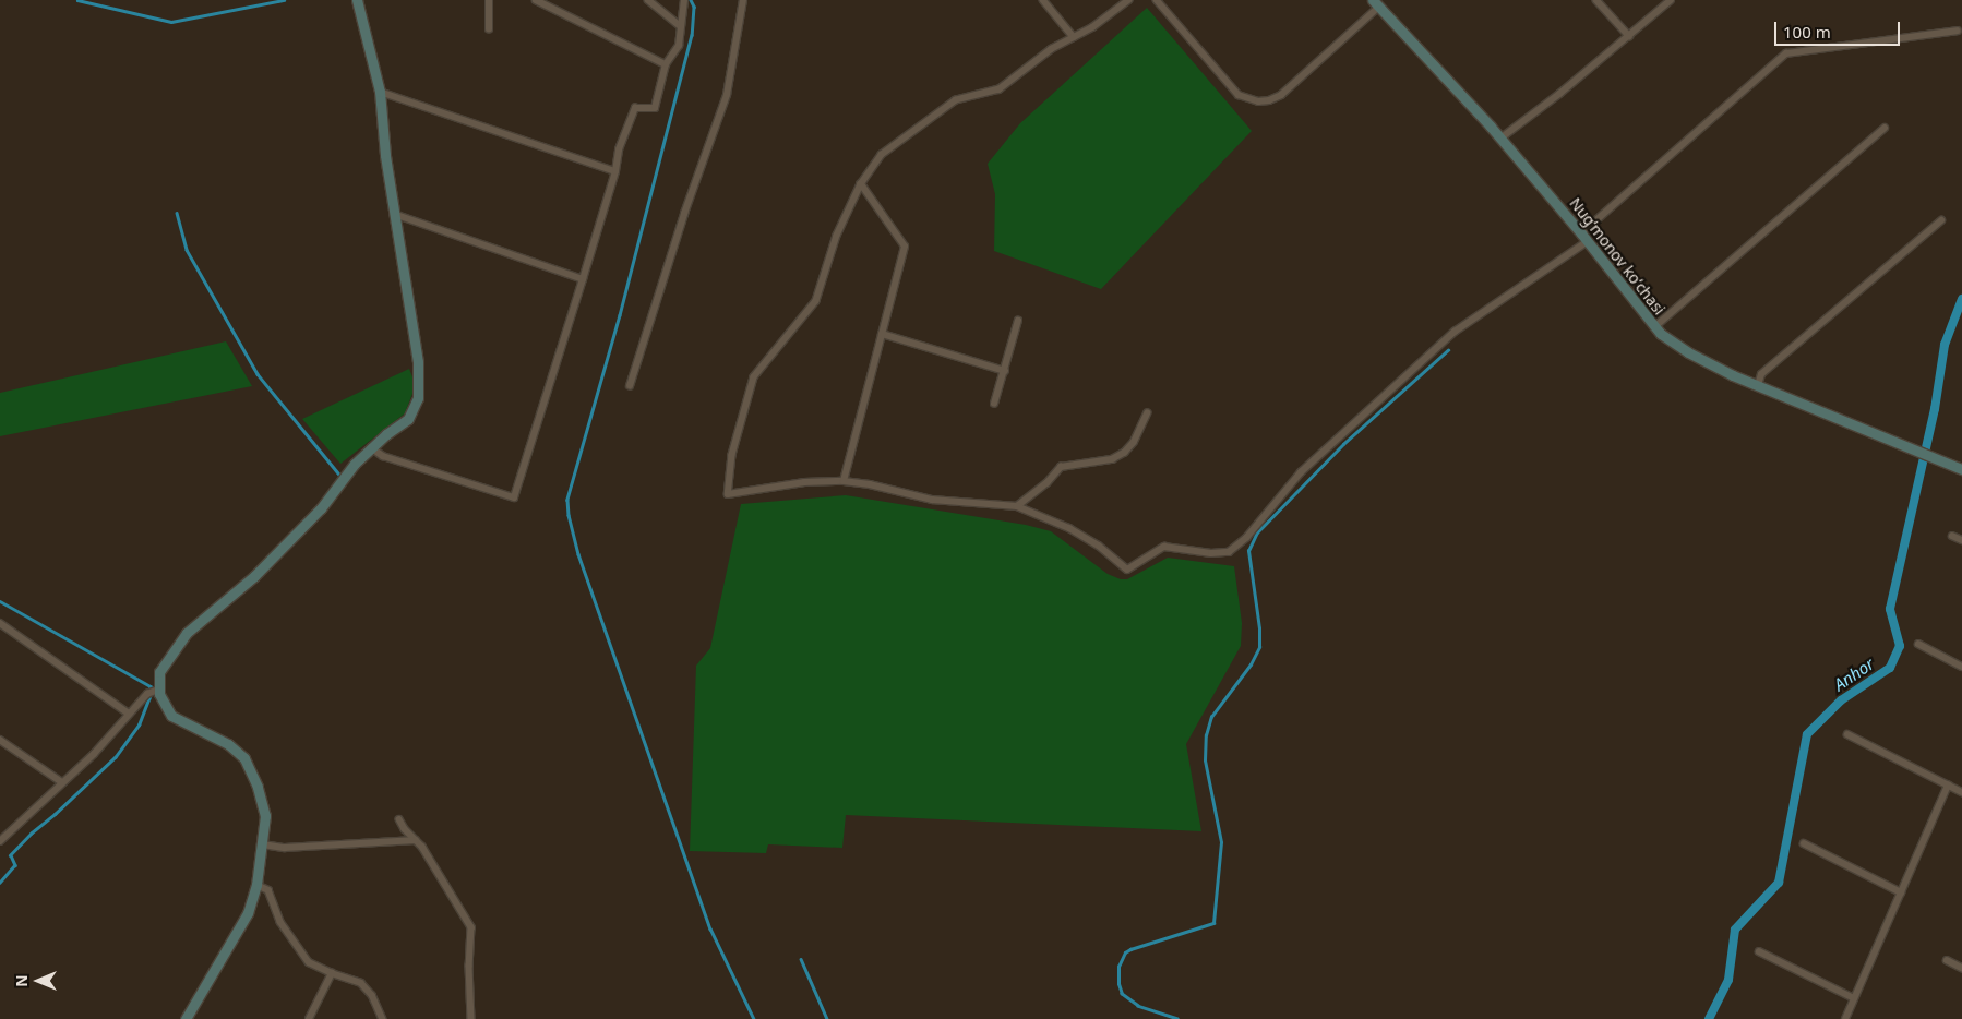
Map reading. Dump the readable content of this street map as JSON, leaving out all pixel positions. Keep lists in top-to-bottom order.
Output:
{
  "streets": {
    "street": ["Nugʻmonov koʻchasi"]
  },
  "water": ["Anhor"],
  "scale_bar": "100 m",
  "north": "left"
}
